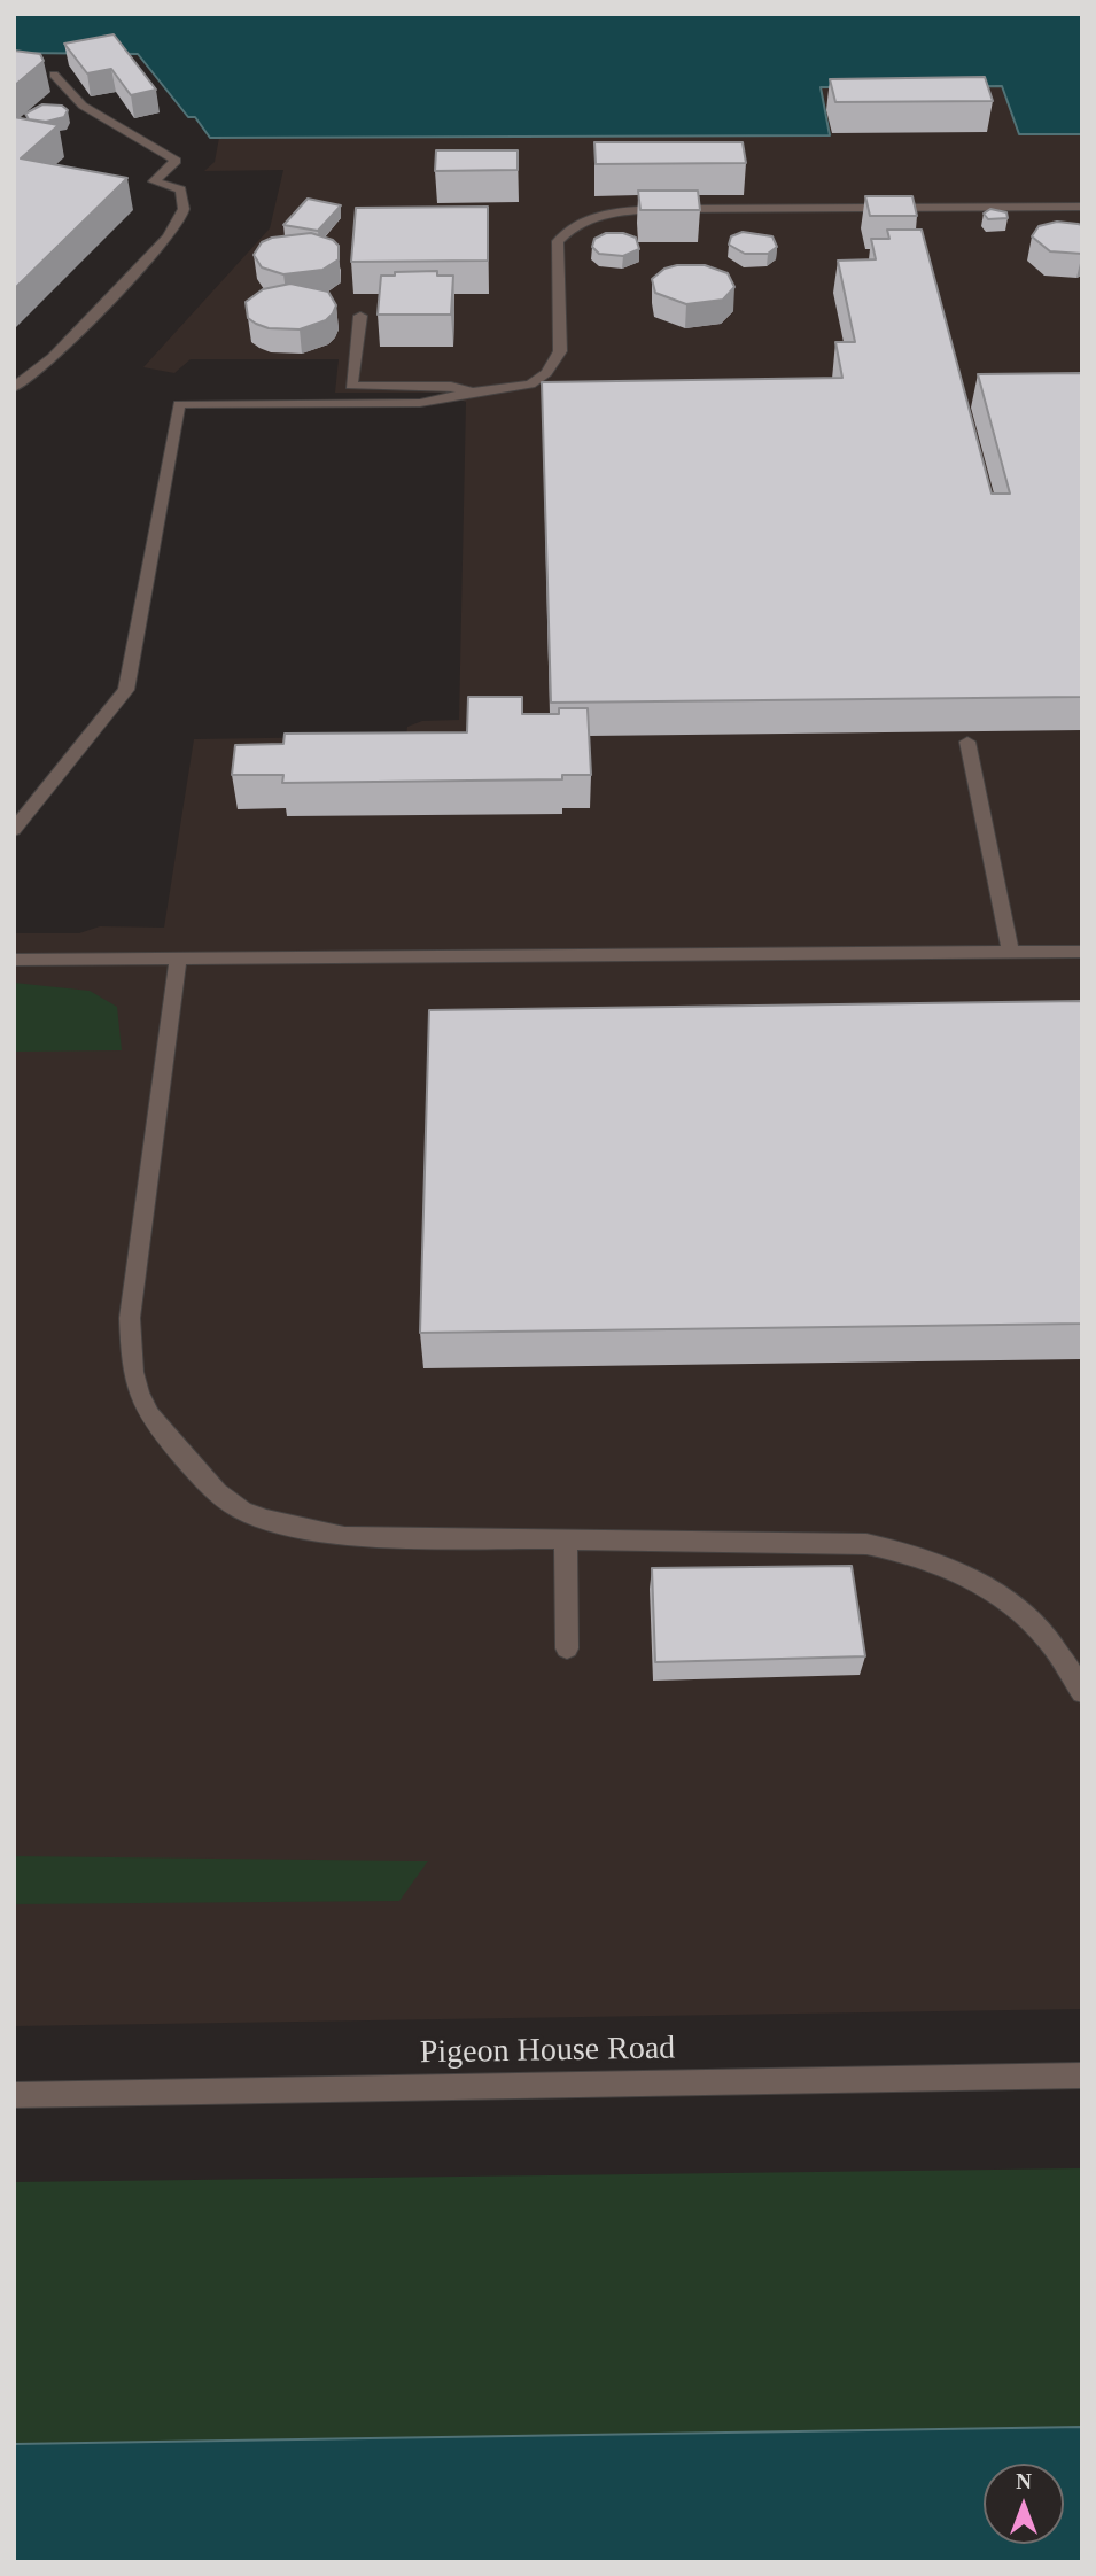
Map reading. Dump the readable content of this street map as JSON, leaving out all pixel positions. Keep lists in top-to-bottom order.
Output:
{
  "streets": {
    "street": ["Pigeon House Road"]
  },
  "north": "top"
}
